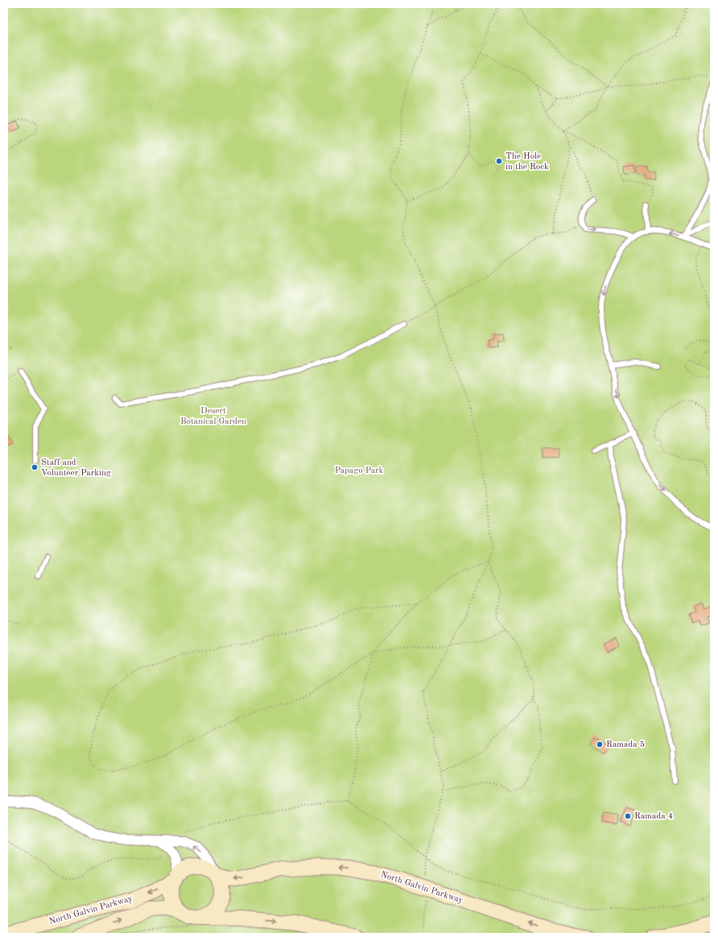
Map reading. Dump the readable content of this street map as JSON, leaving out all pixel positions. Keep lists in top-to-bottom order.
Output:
{
  "streets": {
    "main road": ["North Galvin Parkway"]
  },
  "parks": ["Desert Botanical Garden", "Papago Park"],
  "places": [
    "The Hole in the Rock",
    "Staff and Volunteer Parking",
    "Ramada 5",
    "Ramada 4"
  ]
}
